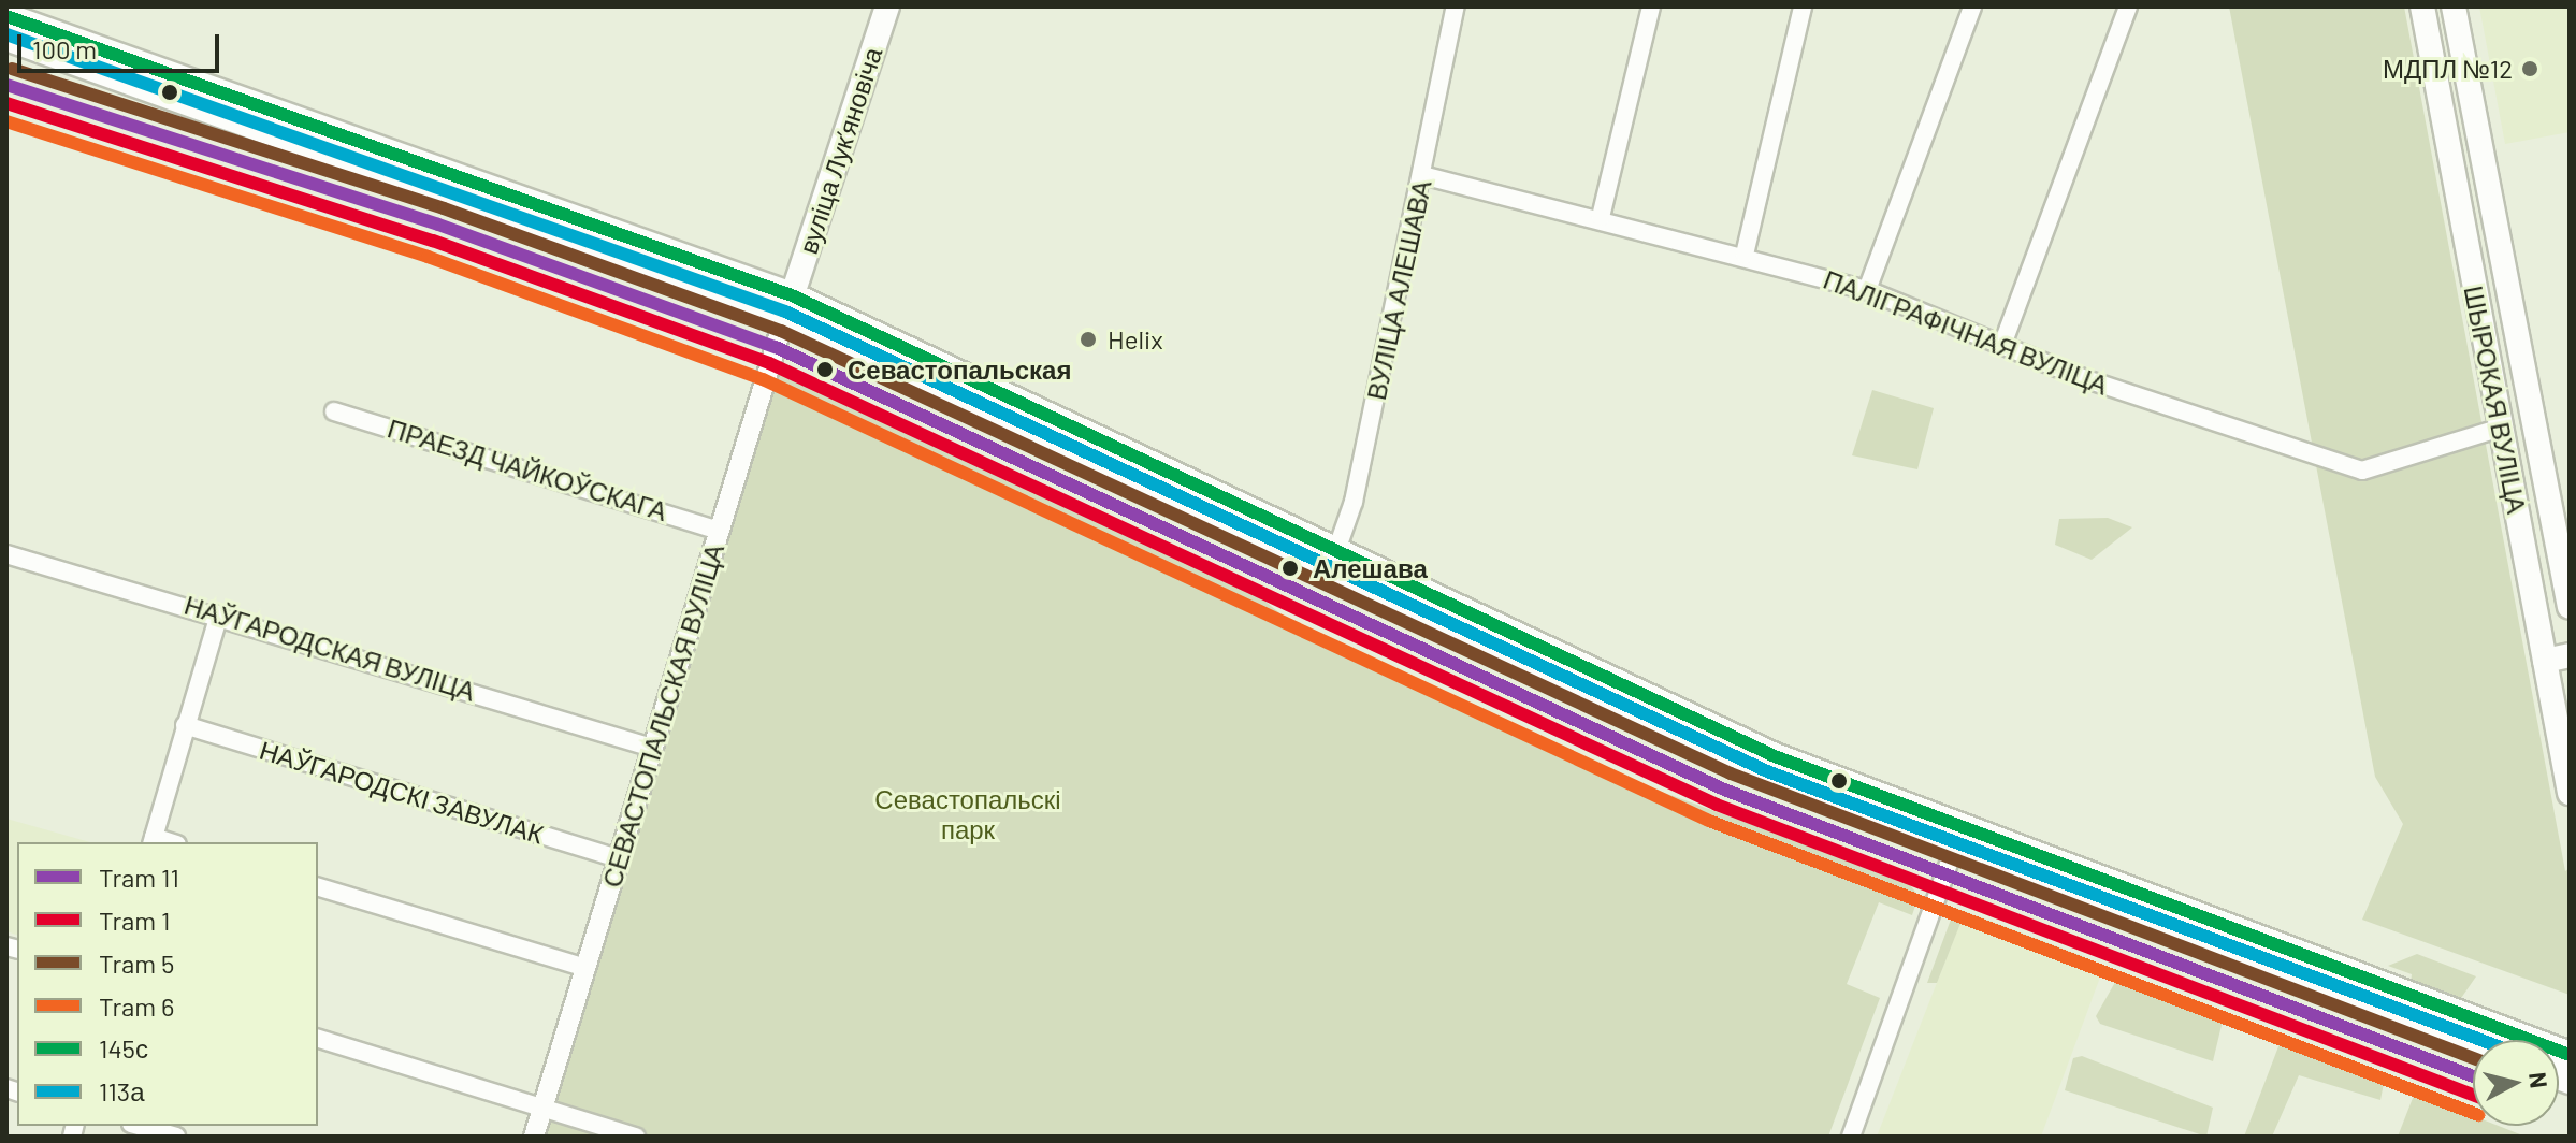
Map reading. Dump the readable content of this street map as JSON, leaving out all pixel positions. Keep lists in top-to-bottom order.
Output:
{
  "streets": {
    "main road": ["вуліца Лукʼяновіча", "ШЫРОКАЯ ВУЛІЦА"],
    "street": [
      "ВУЛІЦА АЛЕШАВА",
      "ПАЛІГРАФІЧНАЯ ВУЛІЦА",
      "ПРАЕЗД ЧАЙКОЎСКАГА",
      "НАЎГАРОДСКАЯ ВУЛІЦА",
      "СЕВАСТОПАЛЬСКАЯ ВУЛІЦА",
      "НАЎГАРОДСКІ ЗАВУЛАК"
    ]
  },
  "crossings": [
    ["вуліца Лукʼяновіча", "СЕВАСТОПАЛЬСКАЯ ВУЛІЦА"],
    ["ВУЛІЦА АЛЕШАВА", "ПАЛІГРАФІЧНАЯ ВУЛІЦА"],
    ["ПАЛІГРАФІЧНАЯ ВУЛІЦА", "ШЫРОКАЯ ВУЛІЦА"],
    ["ПРАЕЗД ЧАЙКОЎСКАГА", "СЕВАСТОПАЛЬСКАЯ ВУЛІЦА"],
    ["НАЎГАРОДСКАЯ ВУЛІЦА", "СЕВАСТОПАЛЬСКАЯ ВУЛІЦА"],
    ["СЕВАСТОПАЛЬСКАЯ ВУЛІЦА", "НАЎГАРОДСКІ ЗАВУЛАК"]
  ],
  "parks": ["Севастопальскі парк"],
  "places": [
    "МДПЛ №12",
    "Helix",
    "Севастопальская",
    "Алешава"
  ],
  "lines": [
    "transit line 145с",
    "transit line 113а",
    "tram line 5",
    "tram line 11",
    "tram line 1",
    "tram line 6"
  ],
  "legend": [
    "Tram 11",
    "Tram 1",
    "Tram 5",
    "Tram 6",
    "145с",
    "113а"
  ],
  "scale_bar": "100 m",
  "north": "right"
}
